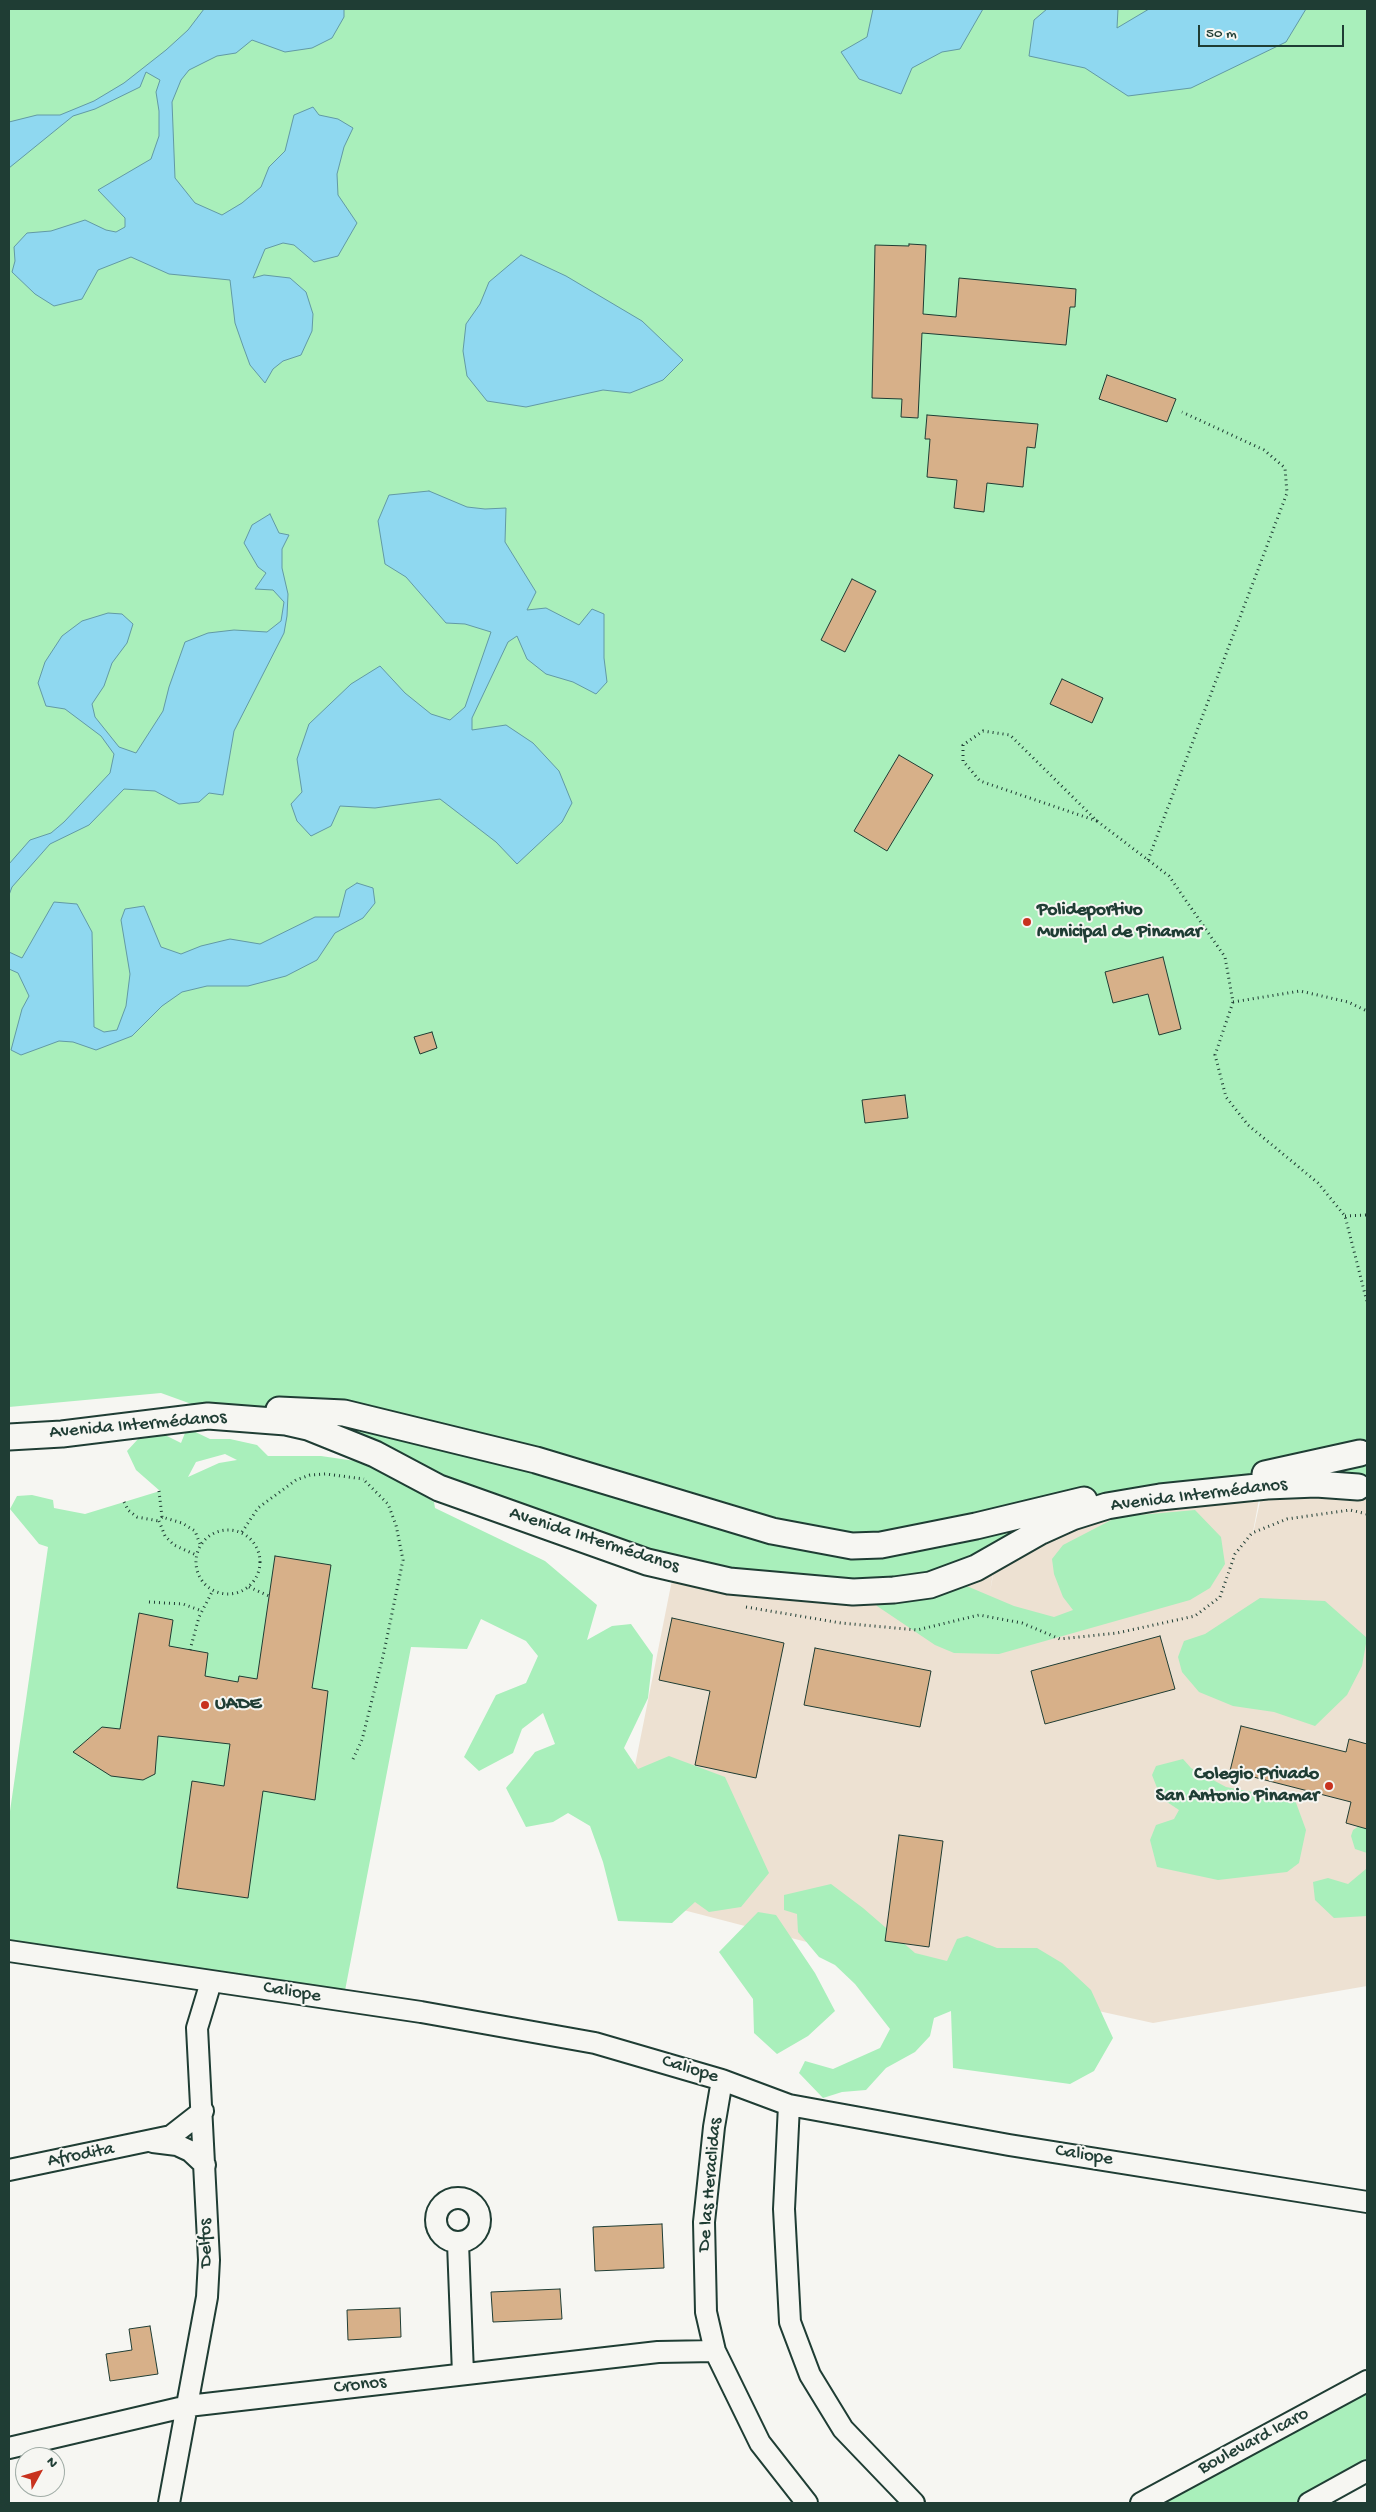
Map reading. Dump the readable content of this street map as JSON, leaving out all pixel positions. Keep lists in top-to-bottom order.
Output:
{
  "streets": {
    "main road": ["Avenida Intermédanos"],
    "street": [
      "Caliope",
      "Afrodita",
      "De las Heraclidas",
      "Delfos",
      "Cronos",
      "Boulevard Icaro"
    ]
  },
  "crossings": [
    ["Caliope", "De las Heraclidas"],
    ["Caliope", "Delfos"],
    ["Afrodita", "Delfos"],
    ["De las Heraclidas", "Cronos"],
    ["Delfos", "Cronos"]
  ],
  "places": ["Polideportivo Municipal de Pinamar", "UADE", "Colegio Privado San Antonio Pinamar"],
  "scale_bar": "50 m",
  "north": "top right"
}
